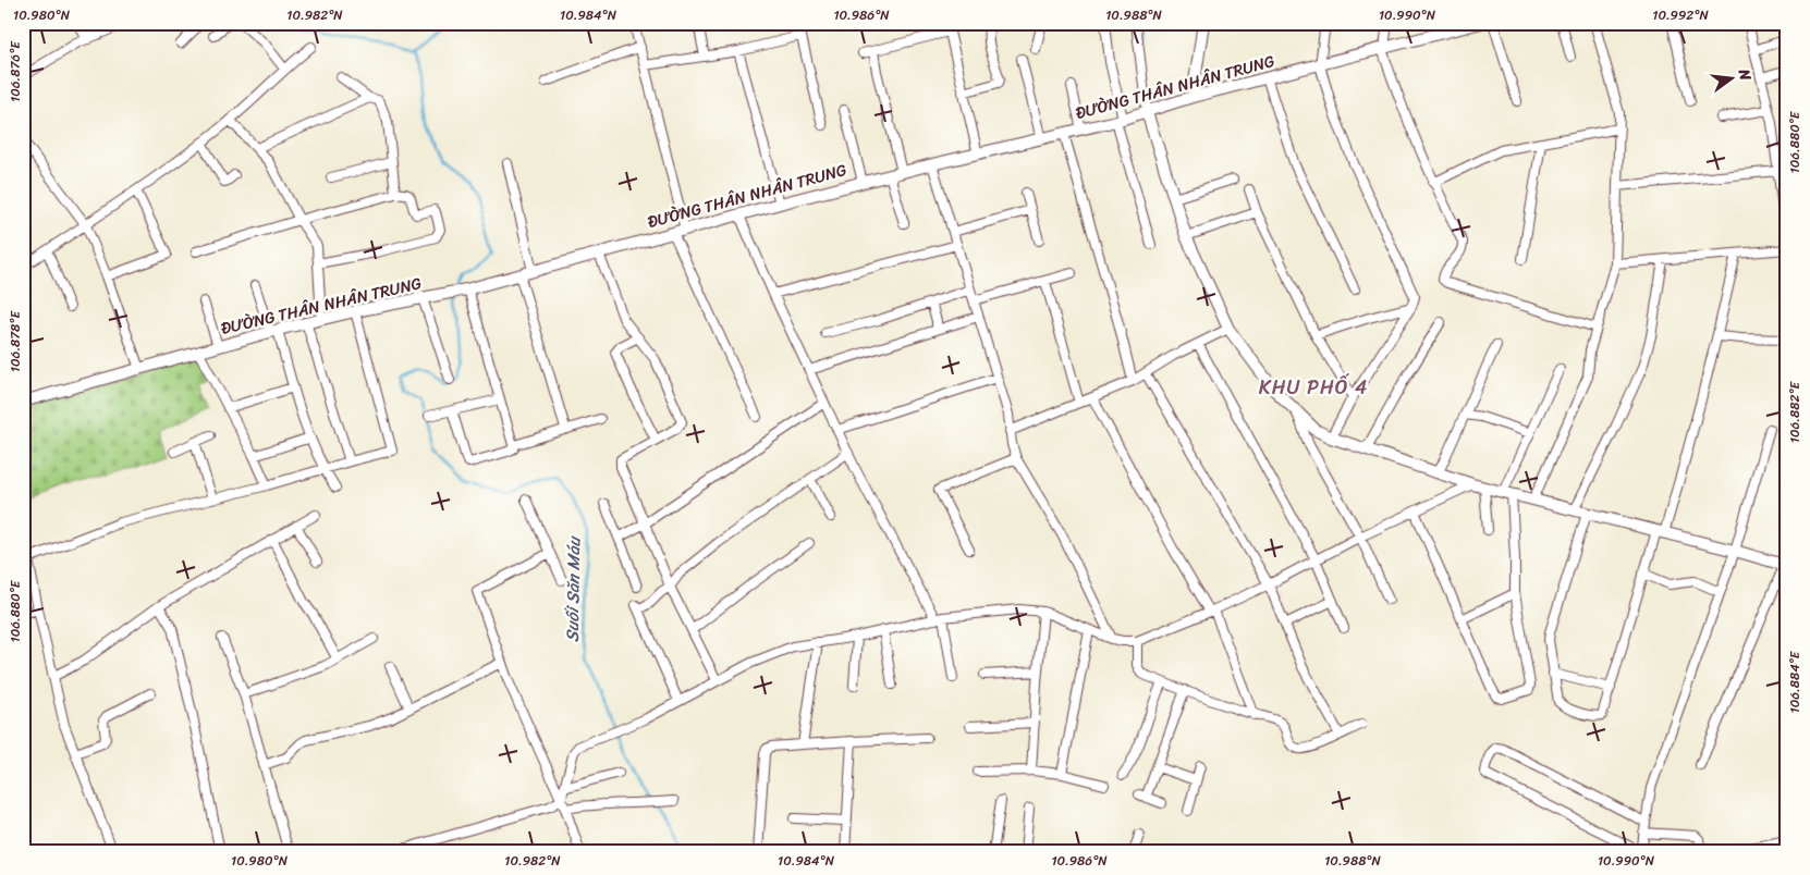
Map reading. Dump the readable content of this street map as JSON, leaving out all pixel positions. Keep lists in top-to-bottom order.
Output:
{
  "streets": {
    "street": ["ĐƯỜNG THÂN NHÂN TRUNG"]
  },
  "districts": ["KHU PHỐ 4"],
  "water": ["Suối Săn Máu"],
  "north": "right",
  "coordinates": [
    "10.980°N",
    "10.982°N",
    "10.984°N",
    "10.986°N",
    "10.988°N",
    "10.990°N",
    "10.992°N",
    "106.876°E",
    "106.880°E",
    "106.878°E",
    "106.882°E",
    "106.884°E"
  ]
}
